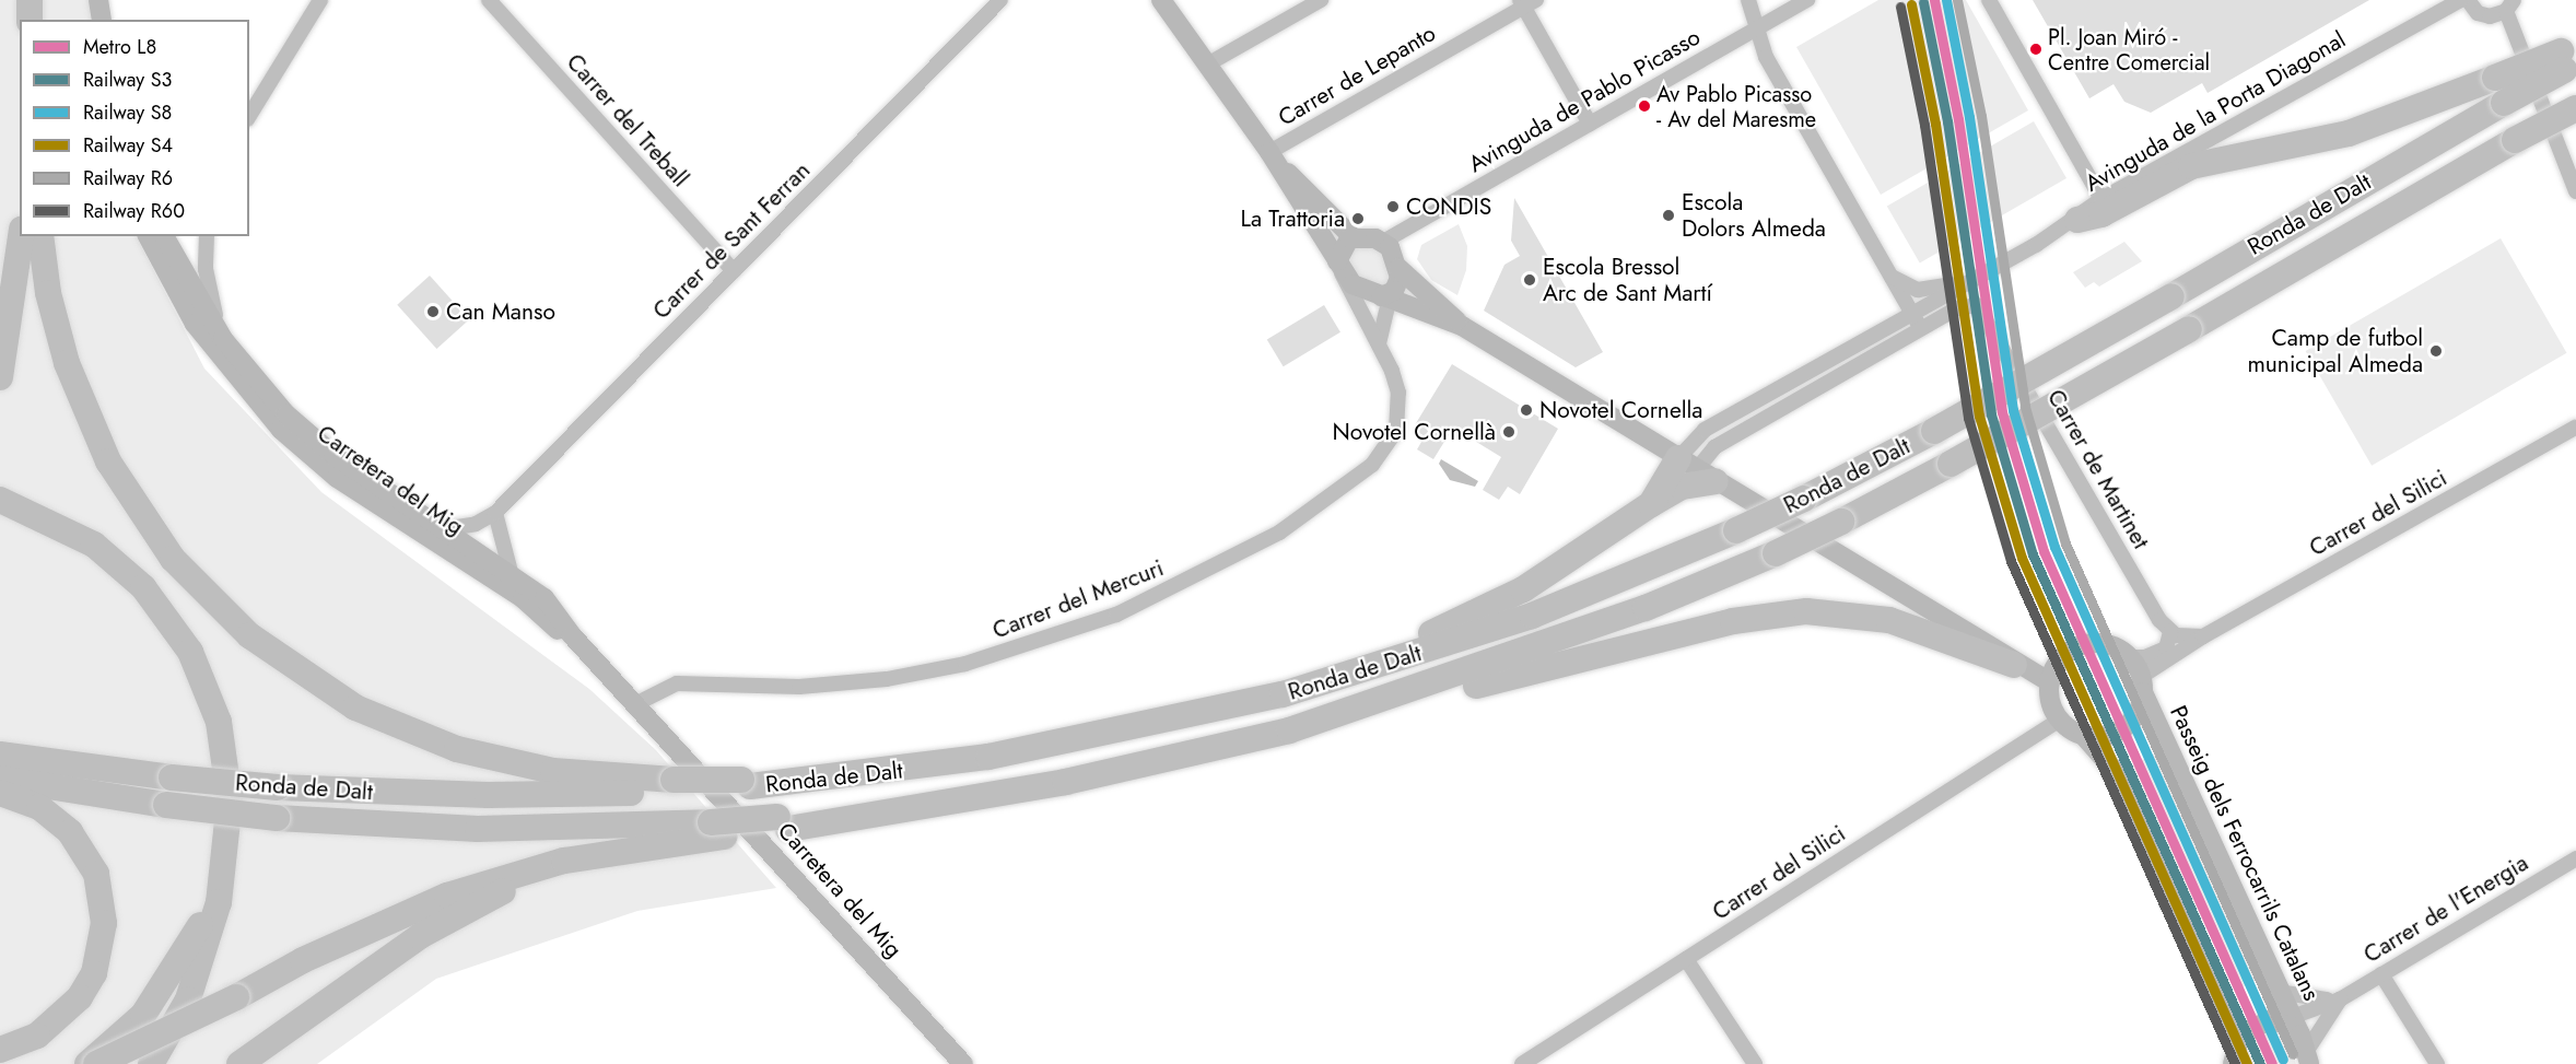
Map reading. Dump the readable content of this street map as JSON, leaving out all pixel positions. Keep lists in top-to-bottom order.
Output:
{
  "streets": {
    "highway": ["Ronda de Dalt"],
    "main road": ["Carretera del Mig", "Passeig dels Ferrocarrils Catalans"],
    "street": [
      "Carrer de Lepanto",
      "Avinguda de Pablo Picasso",
      "Avinguda de la Porta Diagonal",
      "Carrer del Treball",
      "Carrer de Sant Ferran",
      "Carrer de Martinet",
      "Carrer del Silici",
      "Carrer del Mercuri",
      "Carrer de l'Energia"
    ]
  },
  "crossings": [
    ["Avinguda de Pablo Picasso", "Carrer del Mercuri"],
    ["Avinguda de la Porta Diagonal", "Carrer de Martinet"],
    ["Carrer del Treball", "Carrer de Sant Ferran"],
    ["Carrer de Sant Ferran", "Carretera del Mig"],
    ["Carretera del Mig", "Carrer del Mercuri"],
    ["Carrer del Silici", "Passeig dels Ferrocarrils Catalans"],
    ["Passeig dels Ferrocarrils Catalans", "Carrer de l'Energia"]
  ],
  "places": [
    "Pl. Joan Miró - Centre Comercial",
    "Av Pablo Picasso - Av del Maresme",
    "CONDIS",
    "Escola Dolors Almeda",
    "La Trattoria",
    "Escola Bressol Arc de Sant Martí",
    "Can Manso",
    "Camp de futbol municipal Almeda",
    "Novotel Cornella",
    "Novotel Cornellà"
  ],
  "lines": [
    "metro line L8",
    "rail line S8",
    "rail line R6",
    "rail line S3",
    "rail line S4",
    "rail line R60"
  ],
  "legend": [
    "Metro L8",
    "Railway S3",
    "Railway S8",
    "Railway S4",
    "Railway R6",
    "Railway R60"
  ]
}
